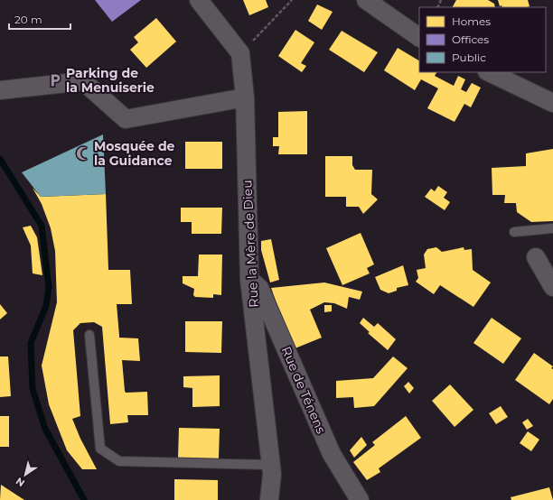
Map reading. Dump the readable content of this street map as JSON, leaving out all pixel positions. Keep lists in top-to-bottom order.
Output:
{
  "streets": {
    "street": ["Rue la Mère de Dieu", "Rue de Ténens"]
  },
  "crossings": [
    ["Rue la Mère de Dieu", "Rue de Ténens"]
  ],
  "places": {
    "parking": ["Parking de la Menuiserie"],
    "mosque": ["Mosquée de la Guidance"]
  },
  "legend": ["Homes", "Offices", "Public"],
  "scale_bar": "20 m",
  "north": "bottom left"
}
